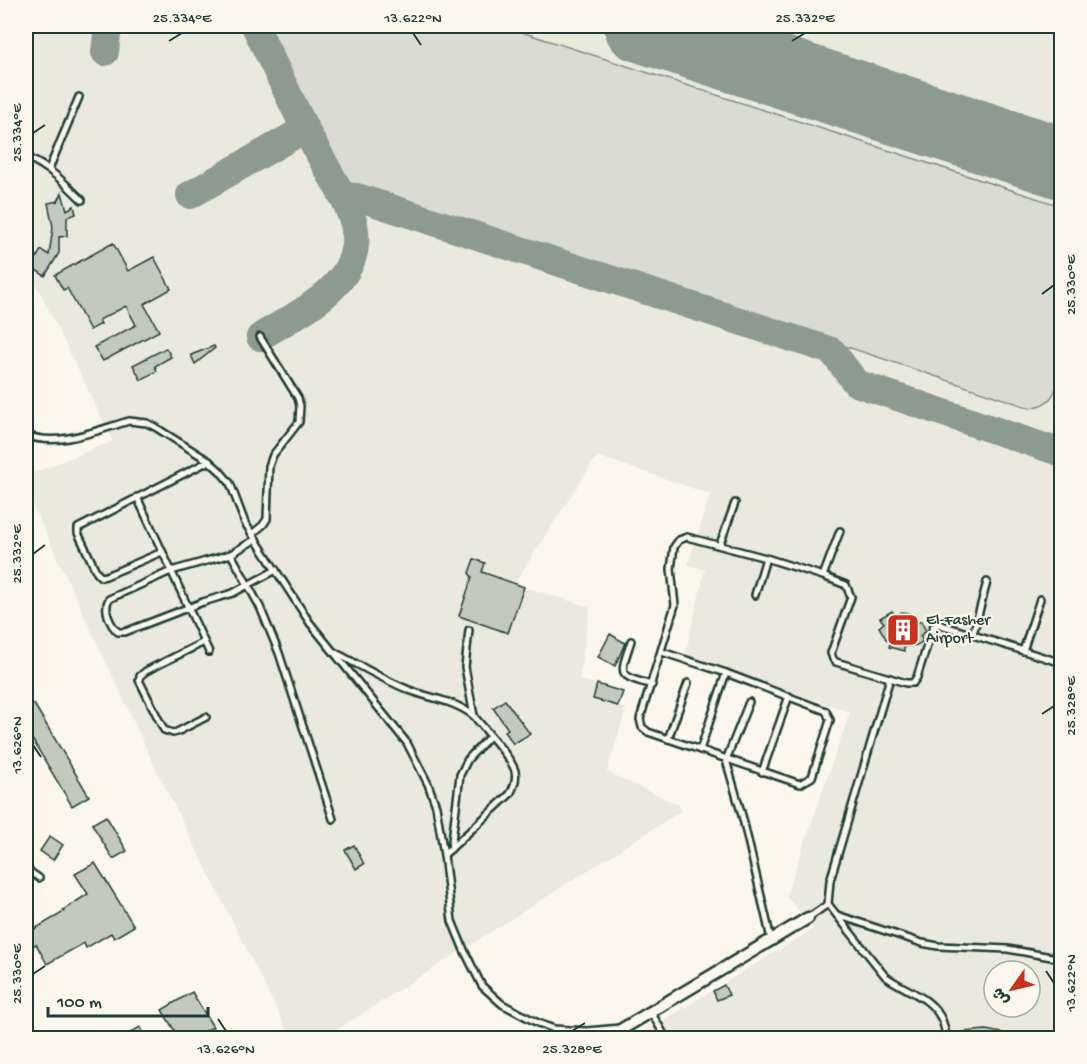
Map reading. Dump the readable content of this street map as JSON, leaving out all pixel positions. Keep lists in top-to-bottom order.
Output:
{
  "places": {
    "building": ["El-Fasher Airport"]
  },
  "scale_bar": "100 m",
  "north": "bottom left",
  "coordinates": [
    "25.334°E",
    "13.622°N",
    "25.332°E",
    "25.330°E",
    "25.328°E",
    "13.626°N"
  ]
}
